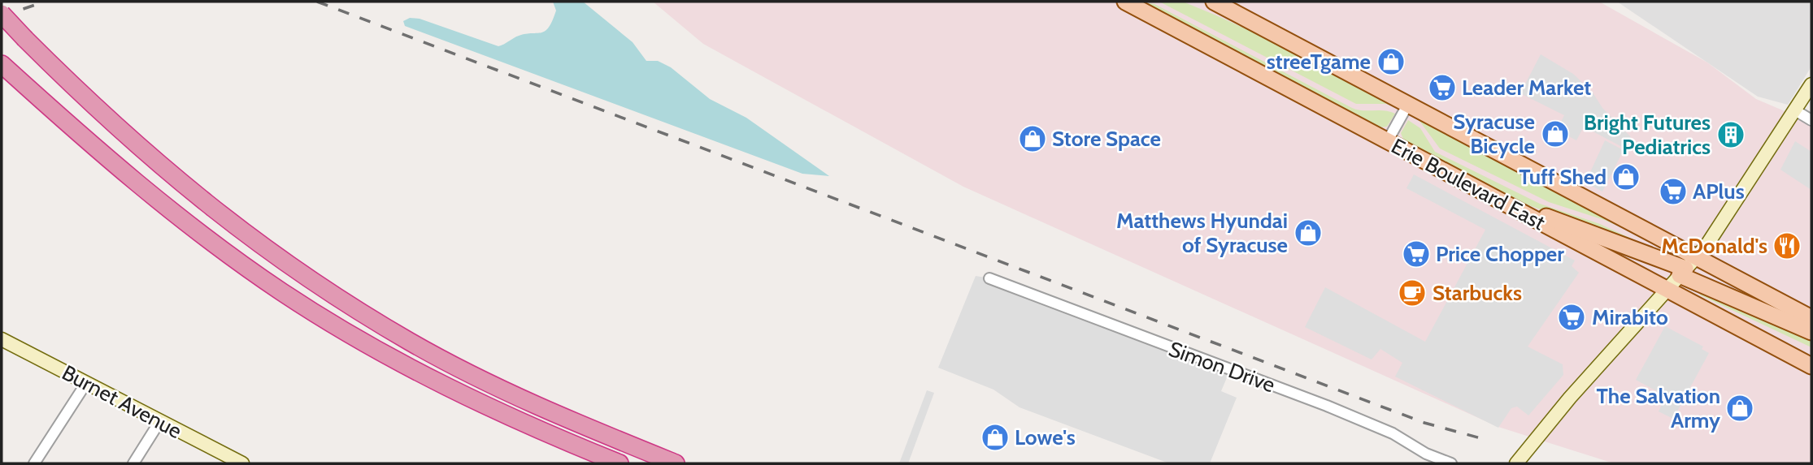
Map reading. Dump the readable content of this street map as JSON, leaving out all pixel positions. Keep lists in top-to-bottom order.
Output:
{
  "streets": {
    "main road": ["Erie Boulevard East"],
    "street": ["Simon Drive", "Burnet Avenue"]
  },
  "places": {
    "shop": [
      "streeTgame",
      "Syracuse Bicycle",
      "Store Space",
      "Tuff Shed",
      "Matthews Hyundai of Syracuse",
      "The Salvation Army",
      "Lowe's"
    ],
    "supermarket": [
      "Leader Market",
      "APlus",
      "Price Chopper",
      "Mirabito"
    ],
    "building": ["Bright Futures Pediatrics"],
    "restaurant": ["McDonald's"],
    "cafe": ["Starbucks"]
  }
}
